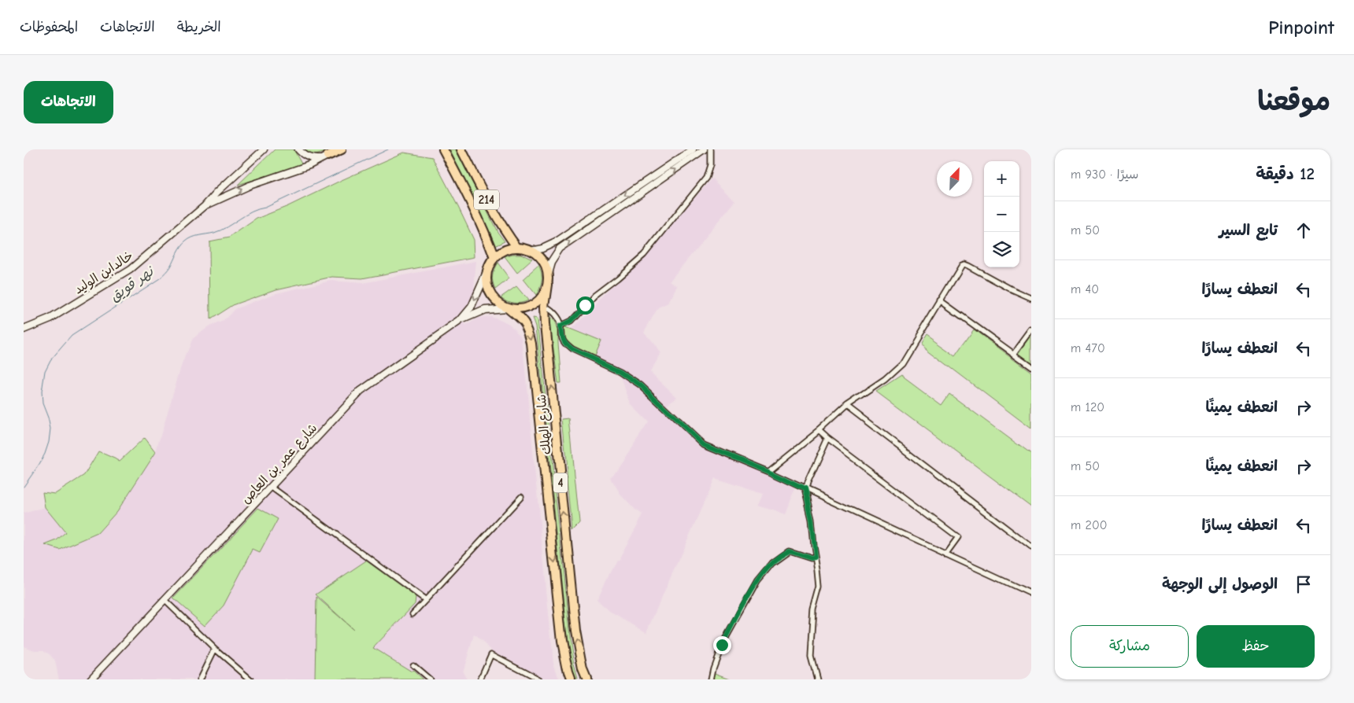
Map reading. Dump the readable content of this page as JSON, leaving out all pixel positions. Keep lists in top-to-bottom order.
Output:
{
  "streets": {
    "highway": ["214", "شارع الهلك", "4"],
    "main road": ["خالدابن الوليد", "شارع عمر بن العاص"]
  },
  "crossings": [
    ["214", "شارع الهلك"],
    ["214", "شارع عمر بن العاص"],
    ["شارع الهلك", "شارع عمر بن العاص"]
  ],
  "water": ["نهر قويق"],
  "north": "top right",
  "page": {
    "header": "Pinpoint",
    "nav": ["الخريطة", "الاتجاهات", "المحفوظات"],
    "title": "موقعنا",
    "buttons": [
      "الاتجاهات",
      ["حفظ", "مشاركة"]
    ],
    "heading": ["12 دقيقة", "سيرًا · 930 m"],
    "map_buttons": ["+", "−"],
    "list": [
      ["تابع السير", "50 m"],
      ["انعطف يسارًا", "40 m"],
      ["انعطف يسارًا", "470 m"],
      ["انعطف يمينًا", "120 m"],
      ["انعطف يمينًا", "50 m"],
      ["انعطف يسارًا", "200 m"],
      "الوصول إلى الوجهة"
    ]
  }
}
